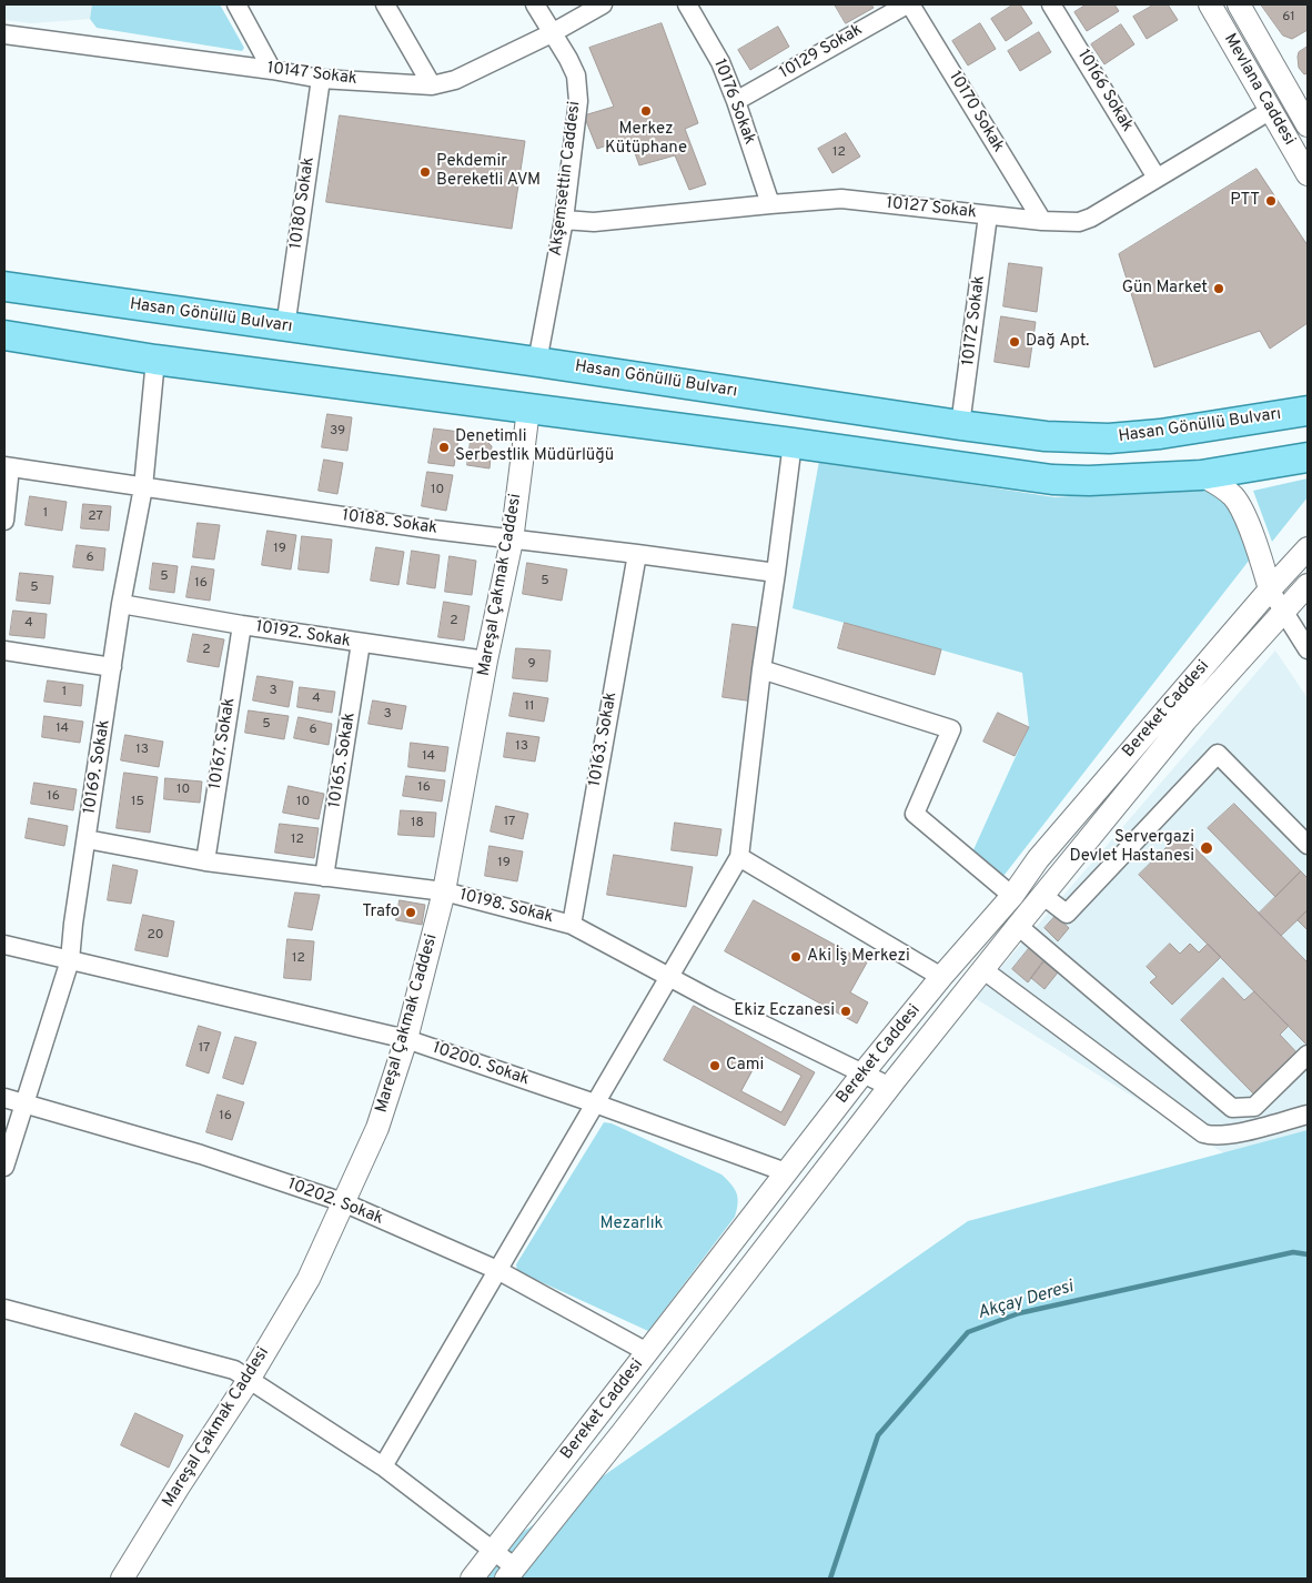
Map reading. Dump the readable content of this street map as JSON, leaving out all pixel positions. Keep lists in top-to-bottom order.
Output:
{
  "streets": {
    "main road": ["Hasan Gönüllü Bulvarı"],
    "street": [
      "10129 Sokak",
      "10147 Sokak",
      "Mevlana Caddesi",
      "10166 Sokak",
      "10176 Sokak",
      "10170 Sokak",
      "Akşemsettin Caddesi",
      "10180 Sokak",
      "10127 Sokak",
      "10172 Sokak",
      "10188. Sokak",
      "Mareşal Çakmak Caddesi",
      "10192. Sokak",
      "Bereket Caddesi",
      "10163. Sokak",
      "10167. Sokak",
      "10165. Sokak",
      "10169. Sokak",
      "10198. Sokak",
      "10200. Sokak",
      "10202. Sokak"
    ]
  },
  "crossings": [
    ["10129 Sokak", "10176 Sokak"],
    ["10129 Sokak", "10170 Sokak"],
    ["10147 Sokak", "Akşemsettin Caddesi"],
    ["10147 Sokak", "10180 Sokak"],
    ["Mevlana Caddesi", "10127 Sokak"],
    ["10166 Sokak", "10127 Sokak"],
    ["10176 Sokak", "10127 Sokak"],
    ["10170 Sokak", "10127 Sokak"],
    ["Akşemsettin Caddesi", "10127 Sokak"],
    ["Akşemsettin Caddesi", "Hasan Gönüllü Bulvarı"],
    ["10180 Sokak", "Hasan Gönüllü Bulvarı"],
    ["10127 Sokak", "10172 Sokak"],
    ["Hasan Gönüllü Bulvarı", "10172 Sokak"],
    ["10188. Sokak", "Mareşal Çakmak Caddesi"],
    ["10188. Sokak", "10163. Sokak"],
    ["10188. Sokak", "10169. Sokak"],
    ["Mareşal Çakmak Caddesi", "10192. Sokak"],
    ["Mareşal Çakmak Caddesi", "10198. Sokak"],
    ["Mareşal Çakmak Caddesi", "10200. Sokak"],
    ["Mareşal Çakmak Caddesi", "10202. Sokak"],
    ["10192. Sokak", "10167. Sokak"],
    ["10192. Sokak", "10165. Sokak"],
    ["10192. Sokak", "10169. Sokak"],
    ["Bereket Caddesi", "10198. Sokak"],
    ["Bereket Caddesi", "10200. Sokak"],
    ["Bereket Caddesi", "10202. Sokak"],
    ["10163. Sokak", "10198. Sokak"],
    ["10167. Sokak", "10198. Sokak"],
    ["10165. Sokak", "10198. Sokak"],
    ["10169. Sokak", "10198. Sokak"],
    ["10169. Sokak", "10200. Sokak"],
    ["10169. Sokak", "10202. Sokak"]
  ],
  "water": ["Akçay Deresi"],
  "parks": ["Mezarlık"],
  "places": [
    "Merkez Kütüphane",
    "Pekdemir Bereketli AVM",
    "PTT",
    "Gün Market",
    "Dağ Apt.",
    "Denetimli Serbestlik Müdürlüğü",
    "Servergazi Devlet Hastanesi",
    "Trafo",
    "Aki İş Merkezi",
    "Ekiz Eczanesi",
    "Cami"
  ],
  "house_numbers": [
    "61",
    "12",
    "39",
    "10",
    "1",
    "27",
    "19",
    "6",
    "5",
    "5",
    "16",
    "5",
    "2",
    "4",
    "2",
    "9",
    "3",
    "1",
    "4",
    "11",
    "3",
    "5",
    "14",
    "6",
    "13",
    "13",
    "14",
    "16",
    "10",
    "16",
    "15",
    "10",
    "17",
    "18",
    "12",
    "19",
    "20",
    "12",
    "17",
    "16"
  ]
}
